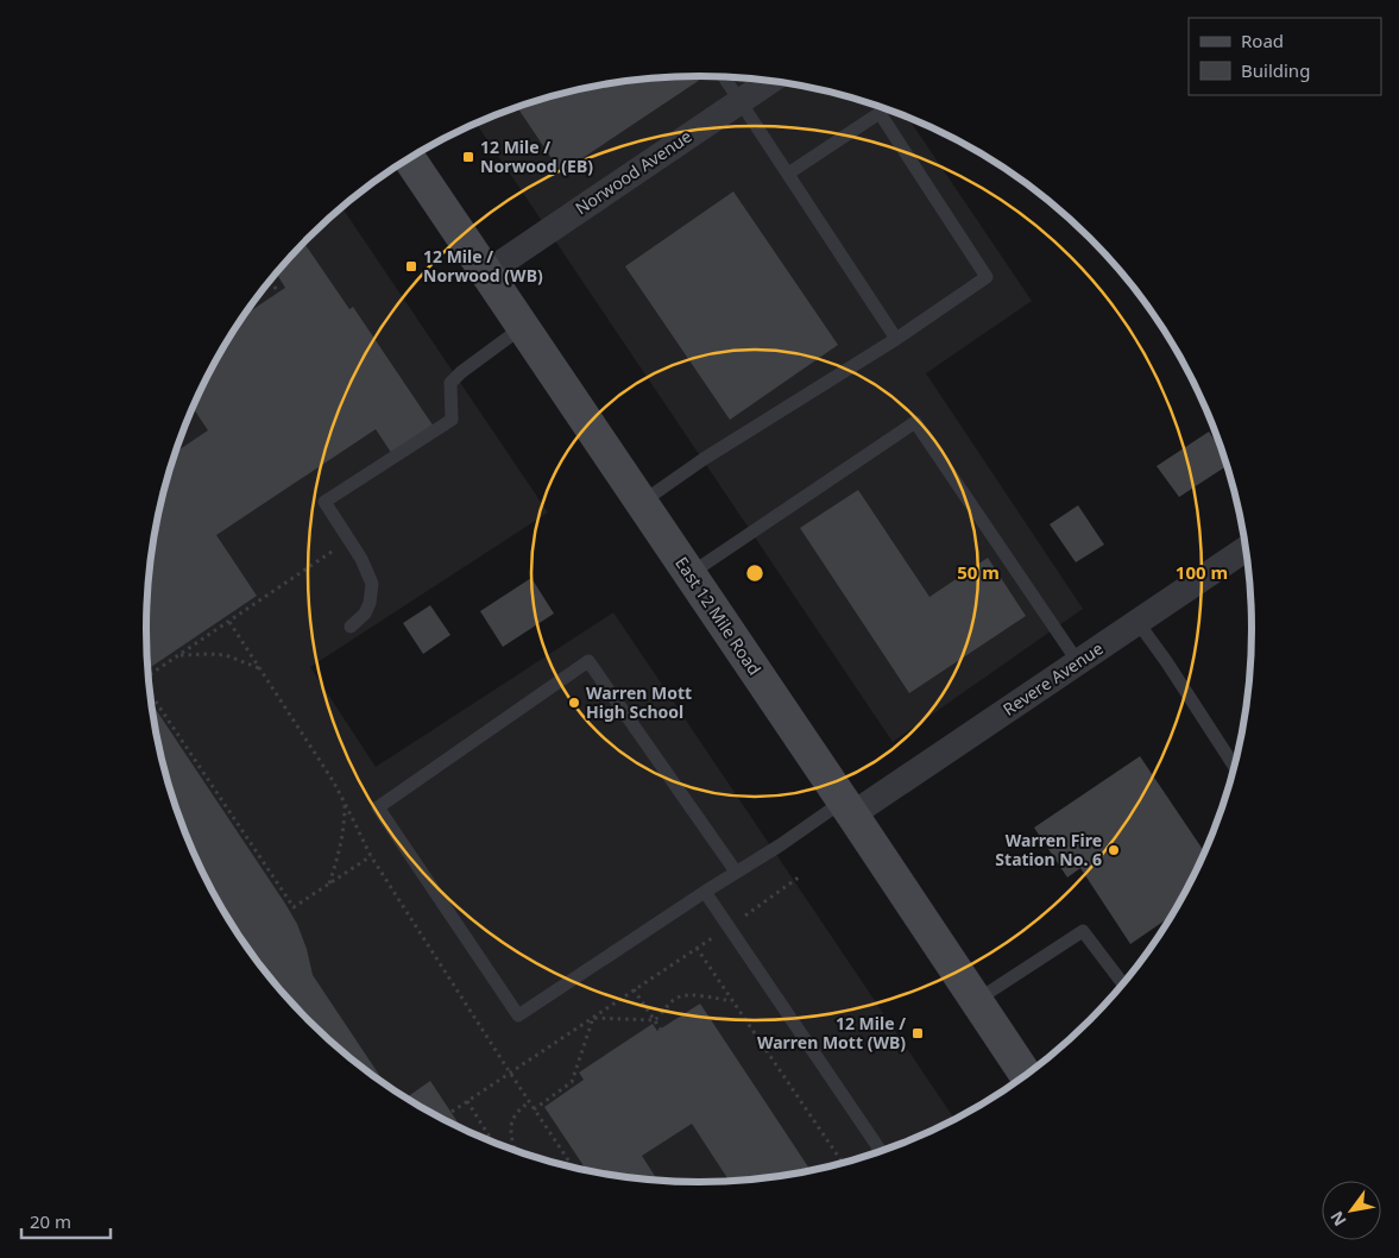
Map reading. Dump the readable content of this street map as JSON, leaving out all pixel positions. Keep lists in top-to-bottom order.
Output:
{
  "streets": {
    "main road": ["East 12 Mile Road"],
    "street": ["Norwood Avenue", "Revere Avenue"]
  },
  "crossings": [
    ["Norwood Avenue", "East 12 Mile Road"],
    ["East 12 Mile Road", "Revere Avenue"]
  ],
  "places": {
    "transit": ["12 Mile / Norwood (EB)", "12 Mile / Norwood (WB)", "12 Mile / Warren Mott (WB)"],
    "other": ["Warren Mott High School", "Warren Fire Station No. 6"]
  },
  "legend": ["Road", "Building"],
  "scale_bar": "20 m",
  "north": "bottom left",
  "rings": ["50 m", "100 m"]
}
